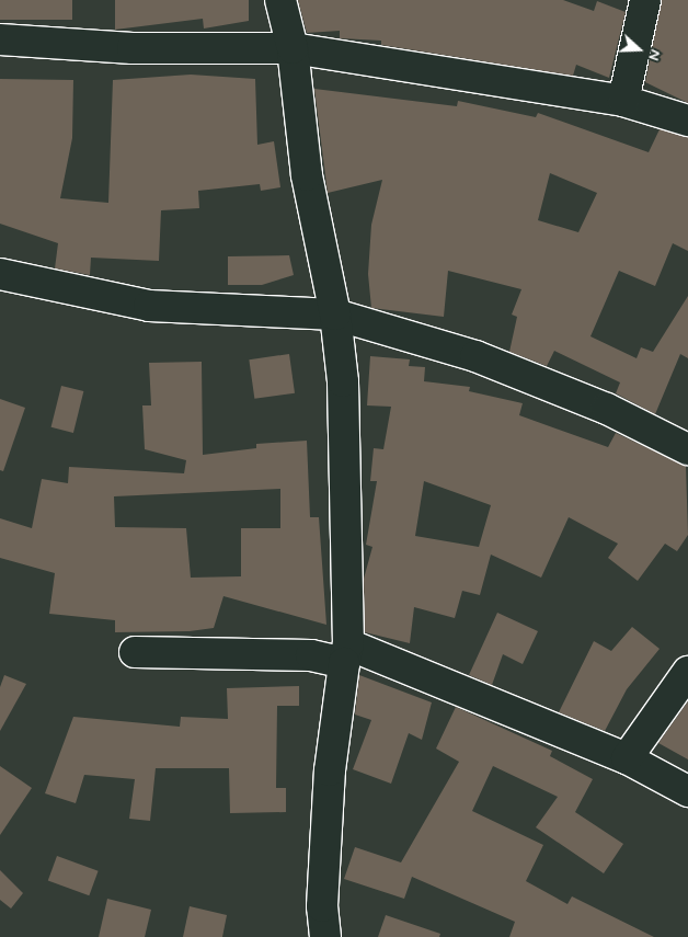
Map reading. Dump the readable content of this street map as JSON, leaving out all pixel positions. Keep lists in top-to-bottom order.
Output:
{
  "north": "right"
}
